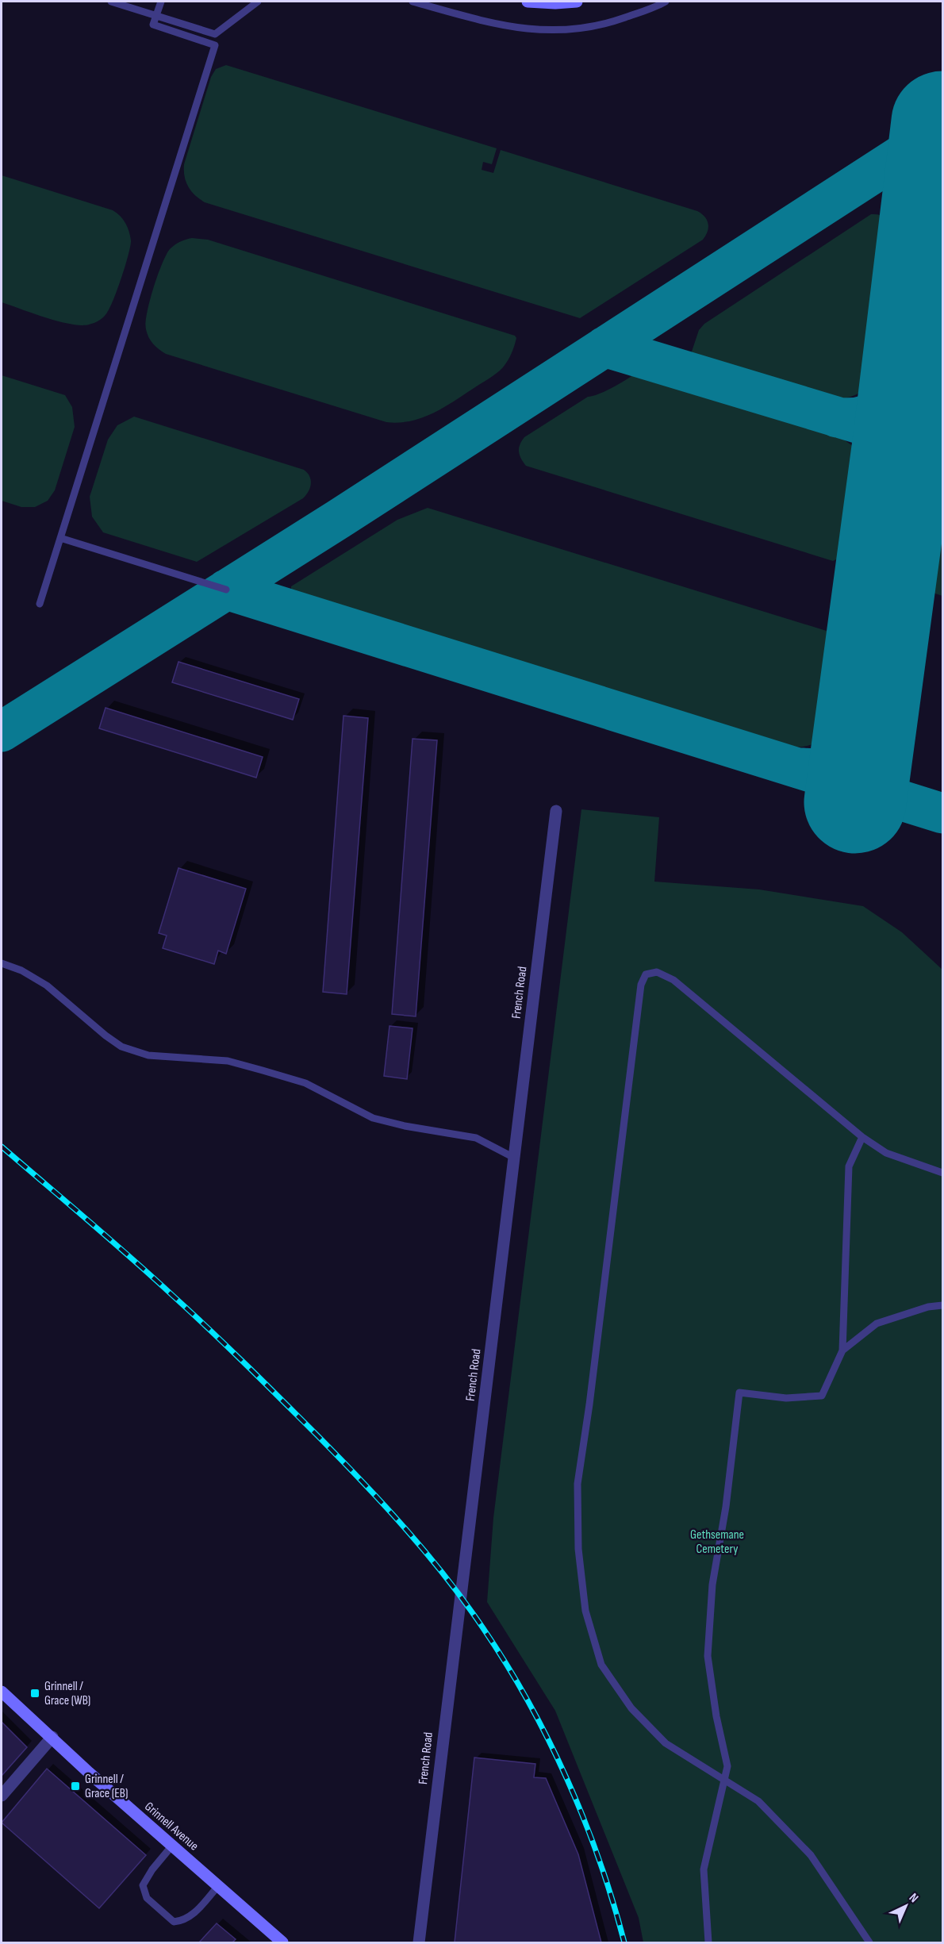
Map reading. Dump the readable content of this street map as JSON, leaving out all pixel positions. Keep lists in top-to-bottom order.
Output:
{
  "streets": {
    "street": ["French Road", "Grinnell Avenue"]
  },
  "parks": ["Gethsemane Cemetery"],
  "places": {
    "transit": ["Grinnell / Grace (WB)", "Grinnell / Grace (EB)"]
  },
  "north": "top right"
}
